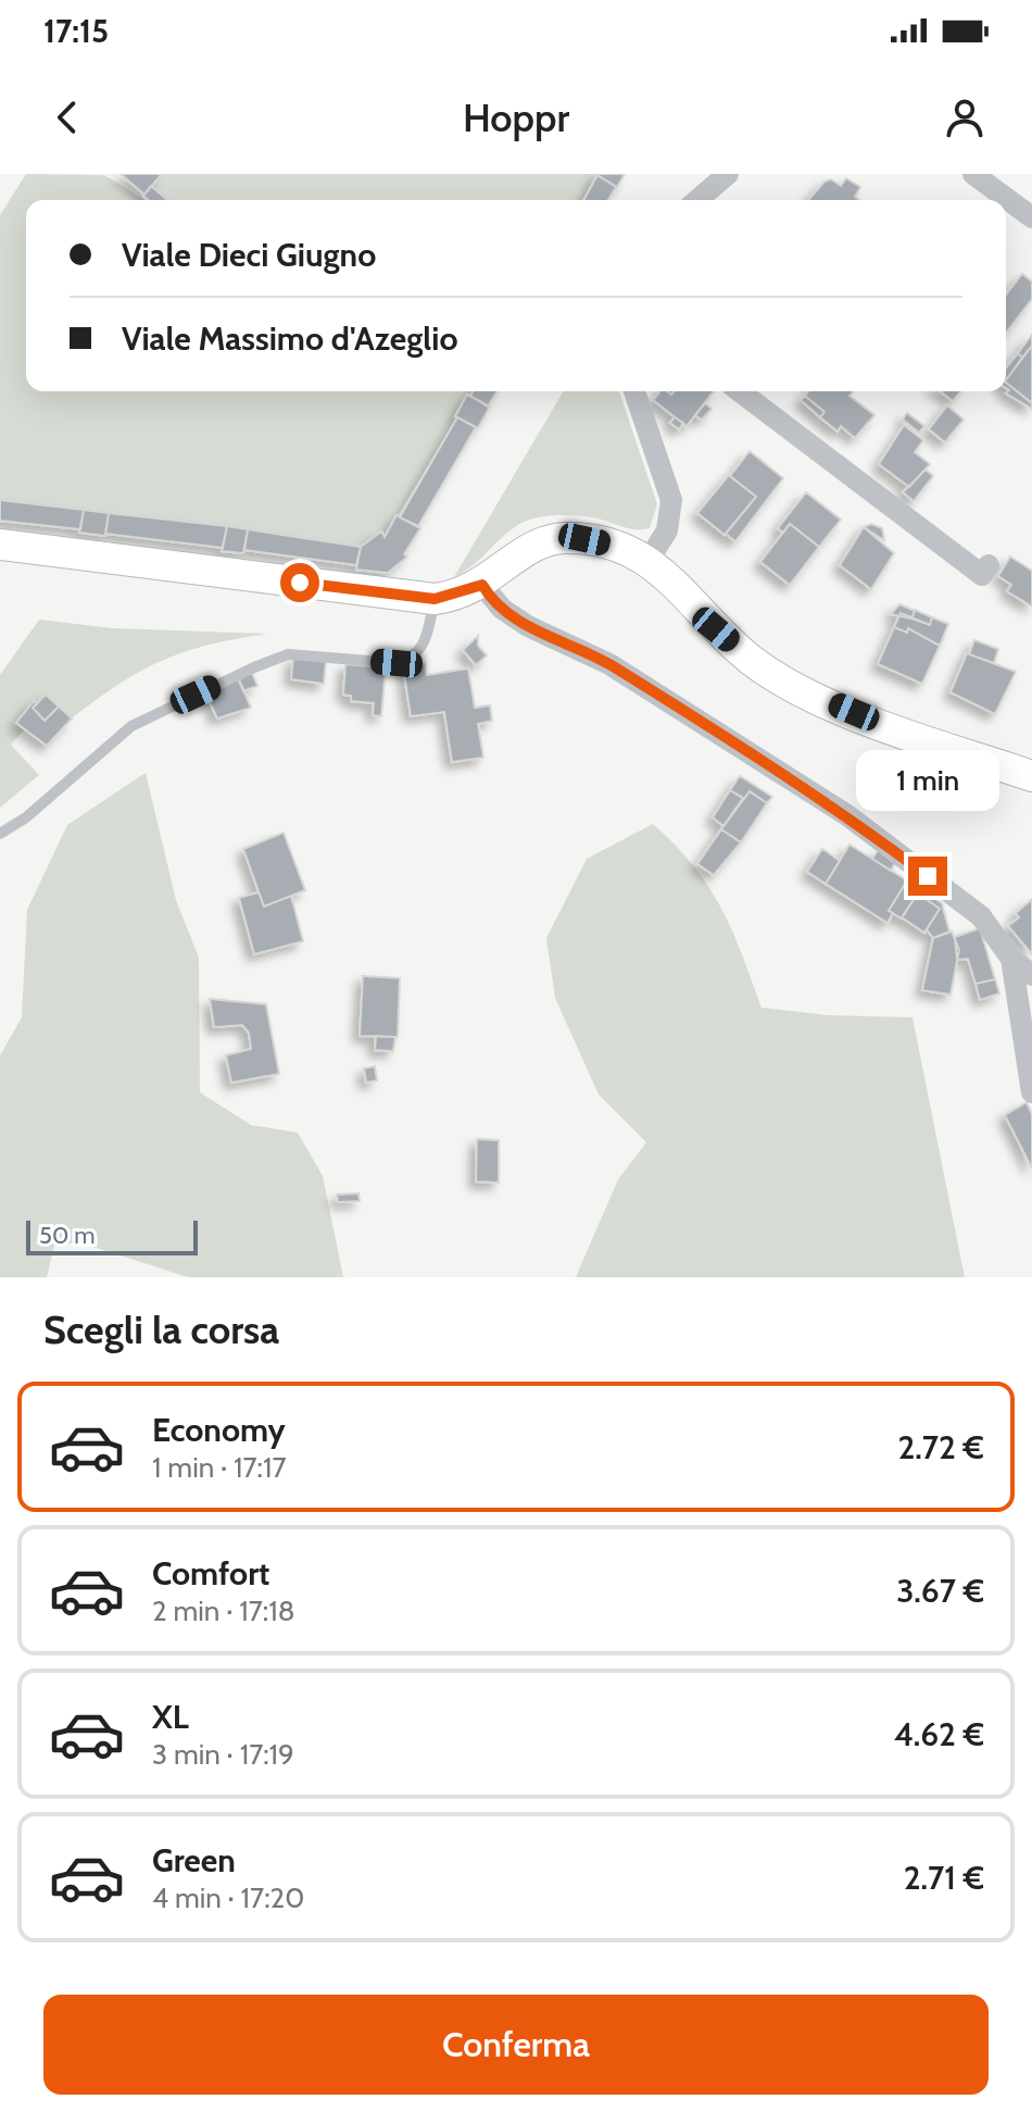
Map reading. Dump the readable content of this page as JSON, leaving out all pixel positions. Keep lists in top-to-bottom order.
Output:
{
  "scale_bar": "50 m",
  "page": {
    "status": "17:15",
    "header": "Hoppr",
    "banner": ["Viale Dieci Giugno", "Viale Massimo d'Azeglio"],
    "bubble": "1 min",
    "scale": "50 m",
    "heading": "Scegli la corsa",
    "list": [
      {
        "name": "Economy",
        "note": "1 min · 17:17",
        "value": "2.72 €"
      },
      {
        "name": "Comfort",
        "note": "2 min · 17:18",
        "value": "3.67 €"
      },
      {
        "name": "XL",
        "note": "3 min · 17:19",
        "value": "4.62 €"
      },
      {
        "name": "Green",
        "note": "4 min · 17:20",
        "value": "2.71 €"
      }
    ],
    "buttons": "Conferma"
  }
}
